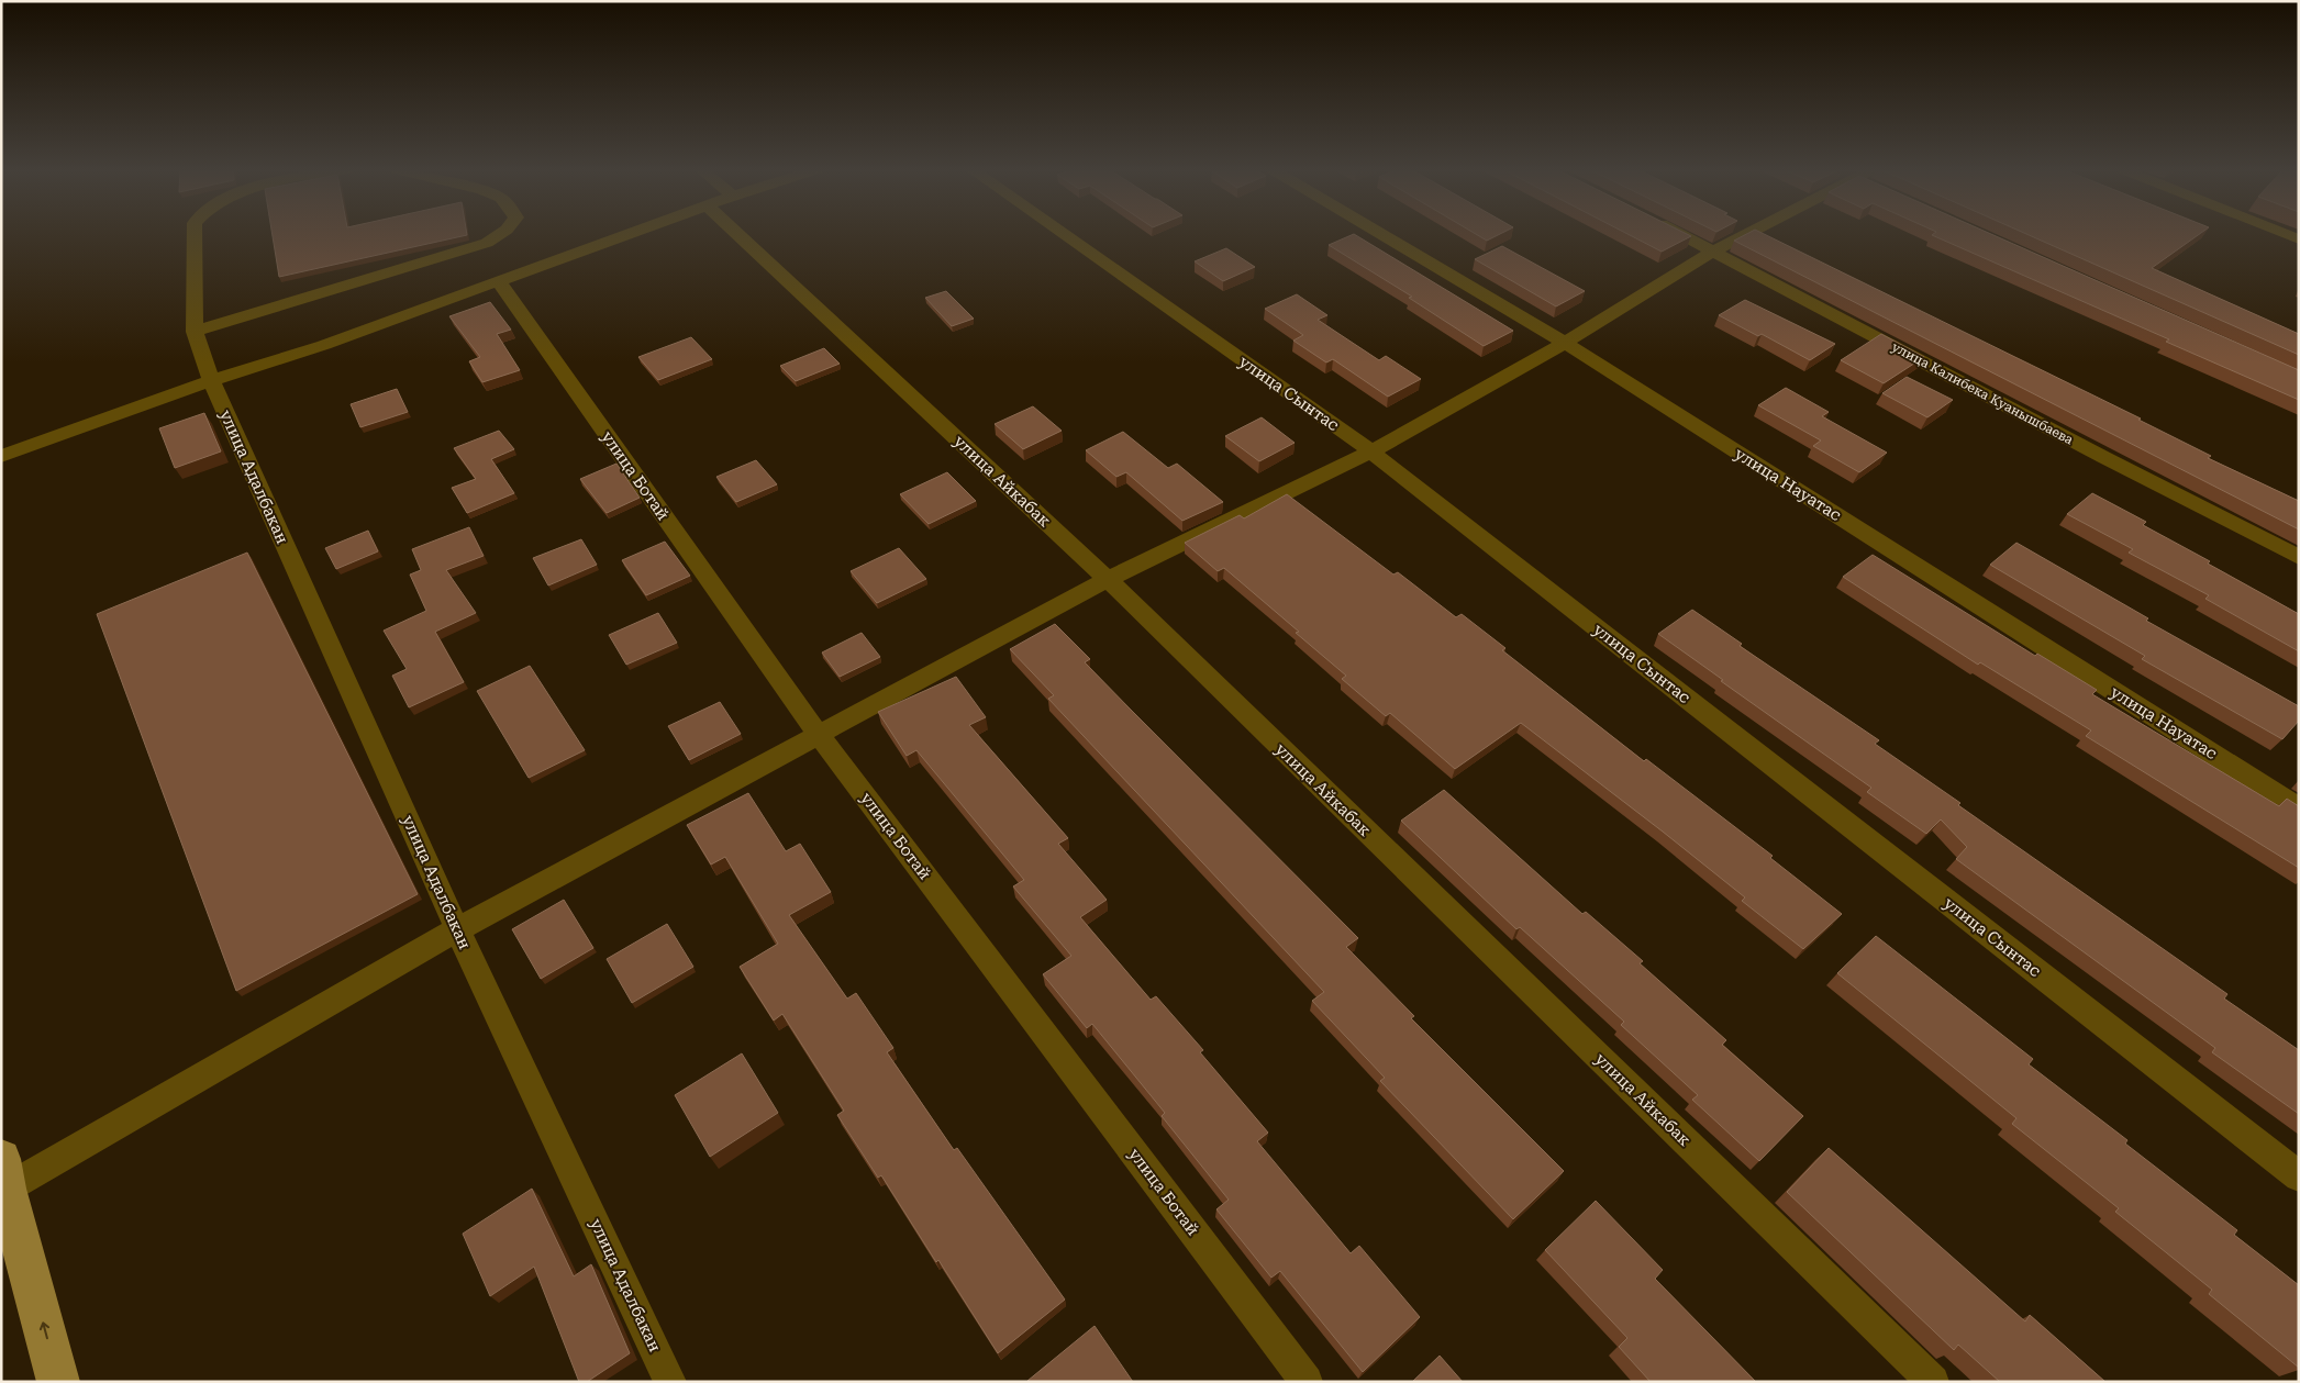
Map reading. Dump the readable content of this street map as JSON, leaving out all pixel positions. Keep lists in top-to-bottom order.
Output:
{
  "streets": {
    "street": [
      "улица Сынтас",
      "улица Калибека Куанышбаева",
      "улица Ботай",
      "улица Адалбакан",
      "улица Айкабак",
      "улица Науатас"
    ]
  }
}
